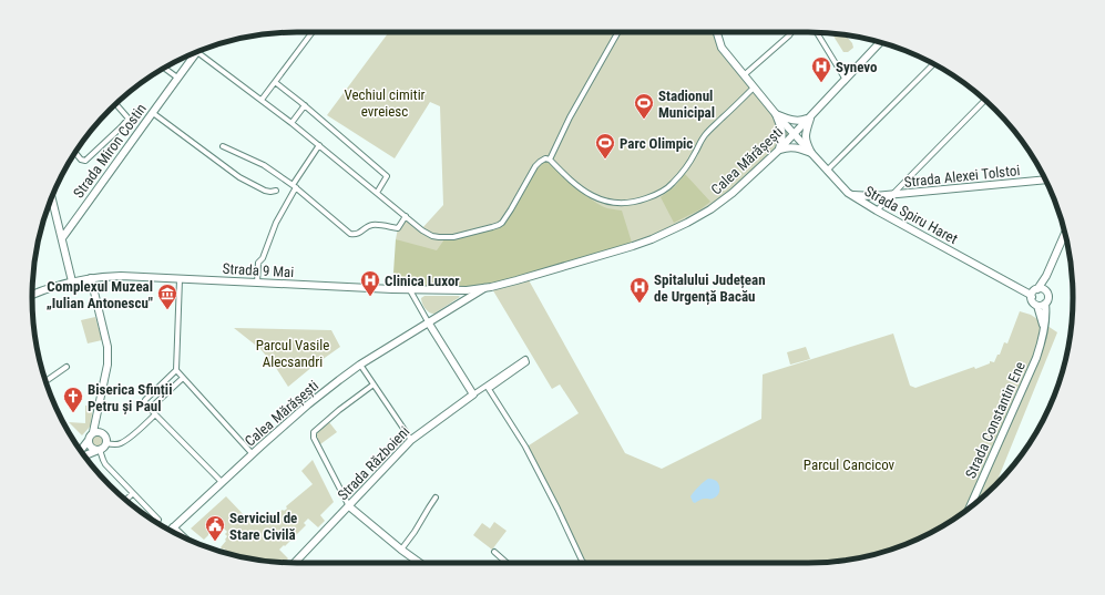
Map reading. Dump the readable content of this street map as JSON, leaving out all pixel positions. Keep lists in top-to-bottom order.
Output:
{
  "streets": {
    "main road": [
      "Strada Miron Costin",
      "Calea Mărășești",
      "Strada Alexei Tolstoi",
      "Strada Spiru Haret",
      "Strada 9 Mai",
      "Strada Constantin Ene",
      "Strada Războieni"
    ]
  },
  "crossings": [
    ["Calea Mărășești", "Strada Spiru Haret"],
    ["Calea Mărășești", "Strada 9 Mai"],
    ["Strada Alexei Tolstoi", "Strada Spiru Haret"],
    ["Strada Spiru Haret", "Strada Constantin Ene"]
  ],
  "parks": ["Vechiul cimitir evreiesc", "Parcul Vasile Alecsandri", "Parcul Cancicov"],
  "places": {
    "hospital": ["Synevo", "Clinica Luxor", "Spitalului Județean de Urgență Bacău"],
    "sports": ["Stadionul Municipal", "Parc Olimpic"],
    "museum": ["Complexul Muzeal „Iulian Antonescu\""],
    "church": ["Biserica Sfinții Petru și Paul"],
    "public building": ["Serviciul de Stare Civilă"]
  }
}
